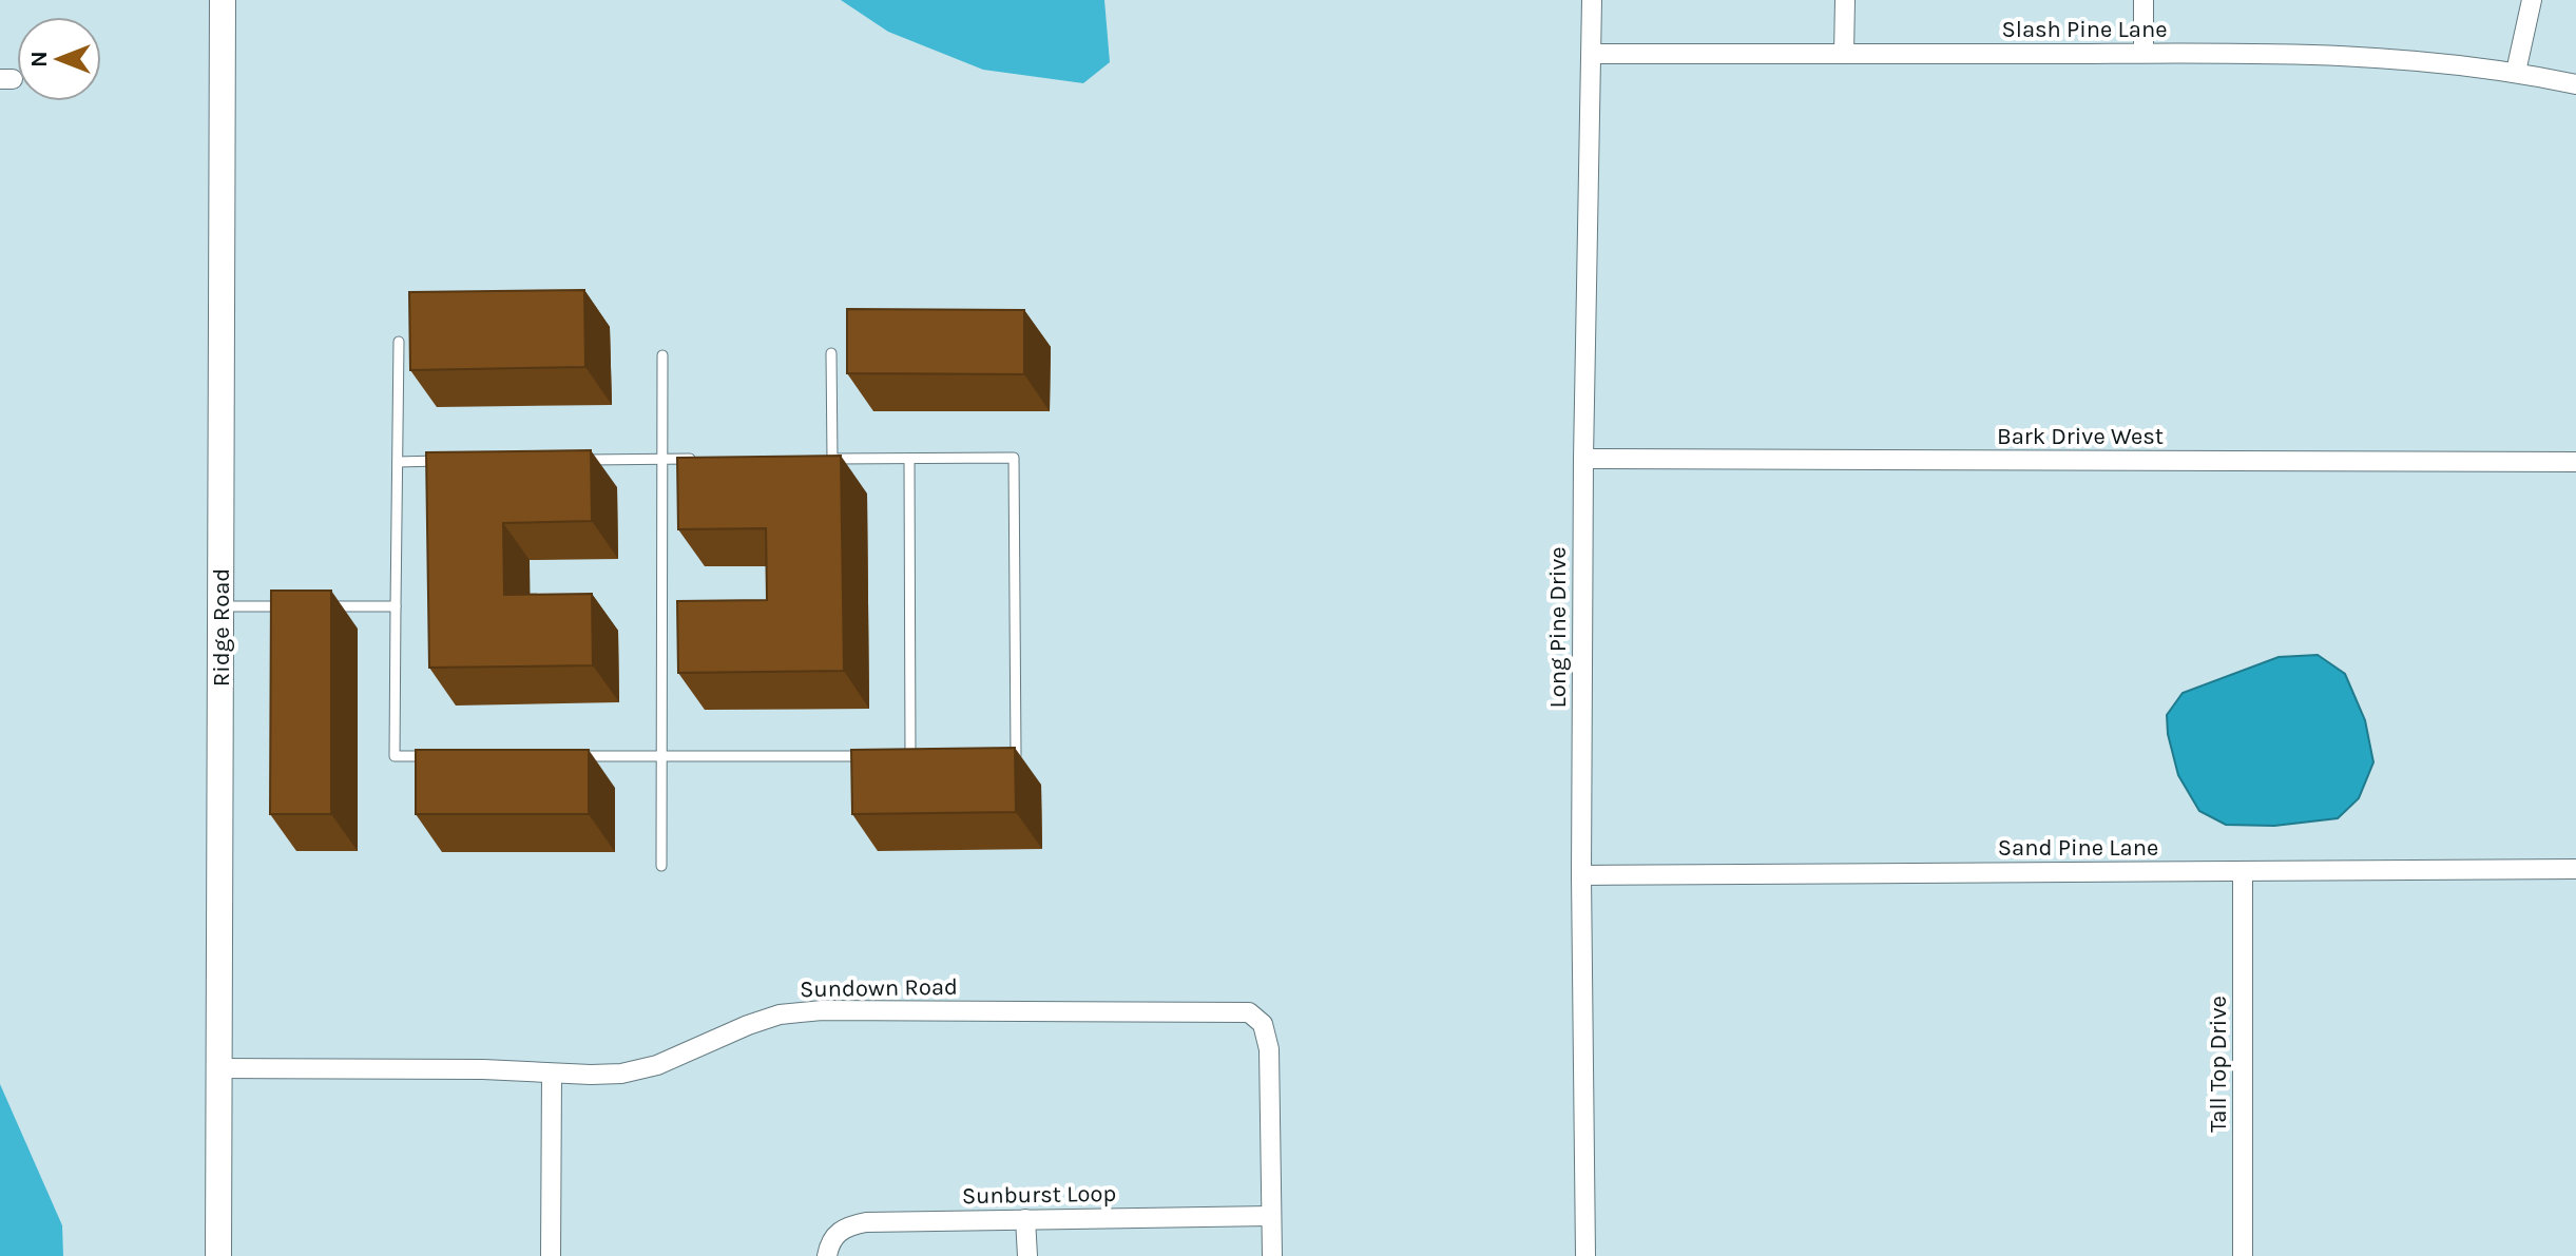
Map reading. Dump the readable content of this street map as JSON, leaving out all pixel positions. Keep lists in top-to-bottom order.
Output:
{
  "streets": {
    "street": [
      "Slash Pine Lane",
      "Bark Drive West",
      "Ridge Road",
      "Long Pine Drive",
      "Sand Pine Lane",
      "Sundown Road",
      "Tall Top Drive",
      "Sunburst Loop"
    ]
  },
  "crossings": [
    ["Slash Pine Lane", "Long Pine Drive"],
    ["Bark Drive West", "Long Pine Drive"],
    ["Ridge Road", "Sundown Road"],
    ["Long Pine Drive", "Sand Pine Lane"],
    ["Sand Pine Lane", "Tall Top Drive"],
    ["Sundown Road", "Sunburst Loop"]
  ],
  "north": "left"
}
